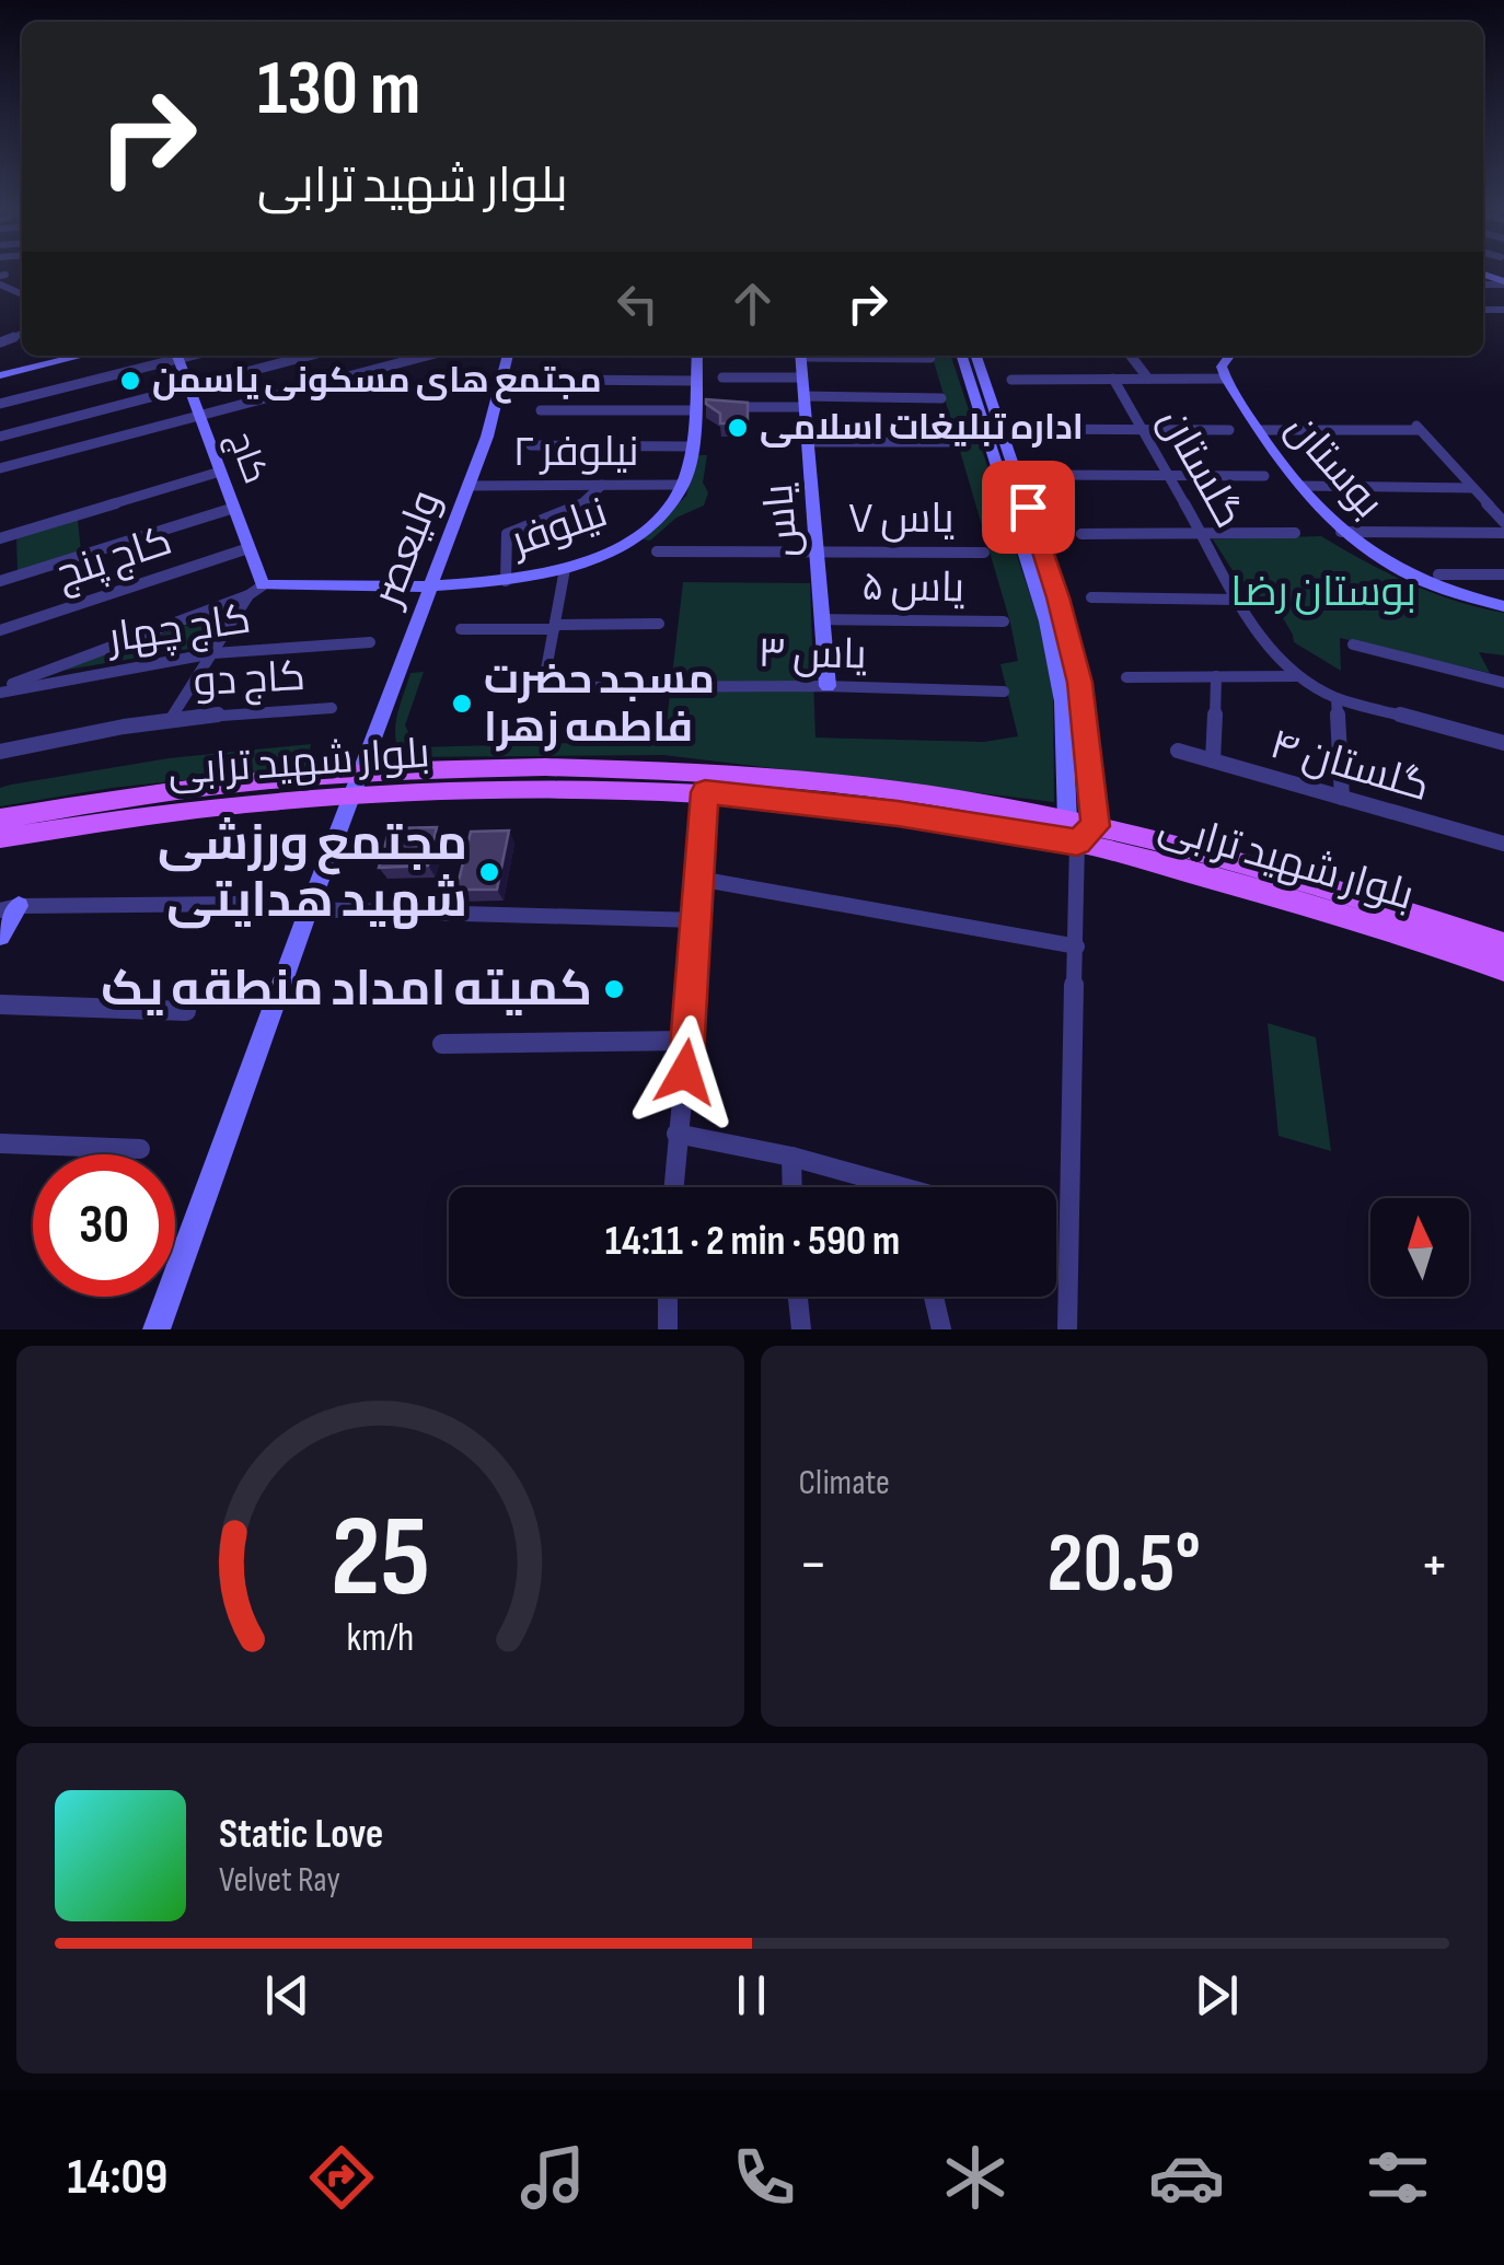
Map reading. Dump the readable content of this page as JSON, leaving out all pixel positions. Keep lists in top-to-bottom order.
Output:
{
  "streets": {
    "main road": ["بلوار شهید ترابی"],
    "street": [
      "نیلوفر ۲",
      "کاج",
      "بوستان",
      "گلستان",
      "یاس ۷",
      "یاس",
      "نیلوفر",
      "ولیعصر",
      "کاج پنج",
      "یاس ۵",
      "کاج چهار",
      "یاس ۳",
      "کاج دو",
      "گلستان ۴"
    ]
  },
  "crossings": [
    ["نیلوفر ۲", "نیلوفر"],
    ["نیلوفر ۲", "ولیعصر"],
    ["کاج", "کاج پنج"],
    ["یاس ۷", "یاس"],
    ["یاس", "یاس ۵"],
    ["یاس", "یاس ۳"],
    ["نیلوفر", "ولیعصر"],
    ["نیلوفر", "یاس ۳"],
    ["ولیعصر", "بلوار شهید ترابی"]
  ],
  "parks": ["بوستان رضا"],
  "places": [
    "مجتمع های مسکونی یاسمن",
    "اداره تبلیغات اسلامی",
    "مسجد حضرت فاطمه زهرا",
    "مجتمع ورزشی شهید هدایتی",
    "کمیته امداد منطقه یک"
  ],
  "north": "top",
  "page": {
    "turn": ["130 m", "بلوار شهید ترابی"],
    "limit": "30",
    "trip": "14:11 · 2 min · 590 m",
    "tile": "Climate",
    "heat": ["−", "20.5°", "+"],
    "song": ["Static Love", "Velvet Ray"],
    "tabs": "14:09",
    "gauge": ["25", "km/h"]
  }
}
